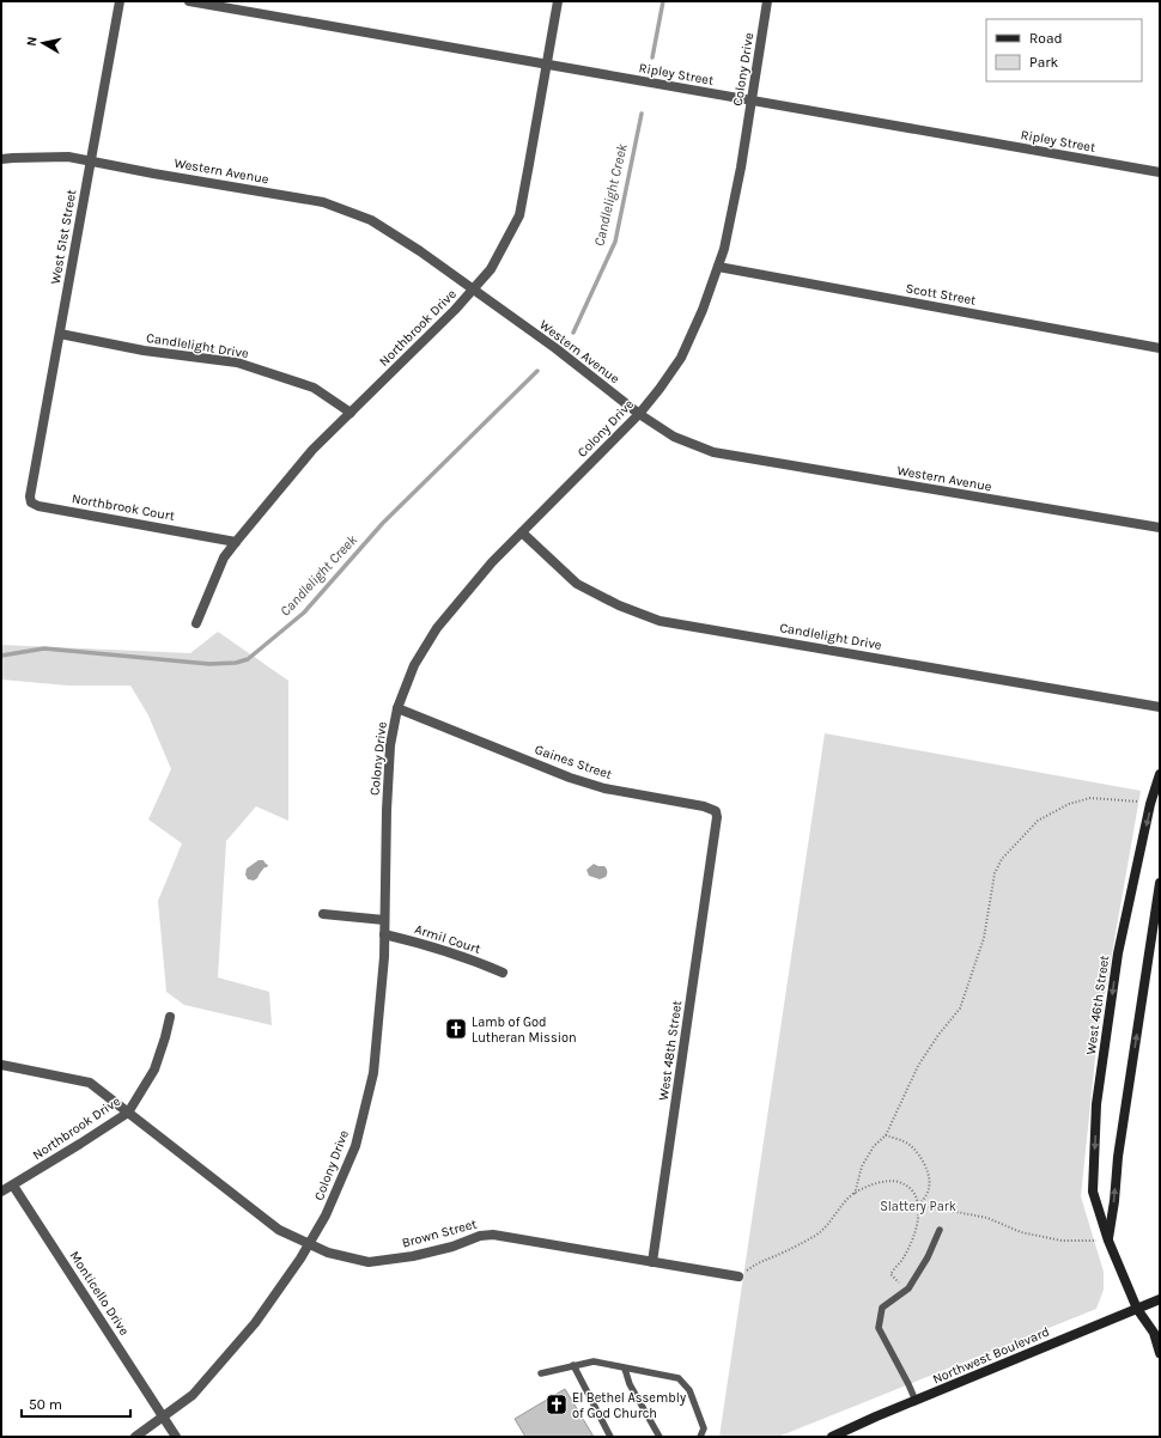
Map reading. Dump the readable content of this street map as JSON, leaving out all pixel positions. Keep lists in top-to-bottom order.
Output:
{
  "streets": {
    "street": [
      "Colony Drive",
      "Ripley Street",
      "Western Avenue",
      "West 51st Street",
      "Scott Street",
      "Northbrook Drive",
      "Candlelight Drive",
      "Northbrook Court",
      "Gaines Street",
      "Armil Court",
      "West 46th Street",
      "West 48th Street",
      "Brown Street",
      "Monticello Drive",
      "Northwest Boulevard"
    ]
  },
  "crossings": [
    ["Colony Drive", "Ripley Street"],
    ["Colony Drive", "Western Avenue"],
    ["Colony Drive", "Scott Street"],
    ["Colony Drive", "Candlelight Drive"],
    ["Colony Drive", "Gaines Street"],
    ["Colony Drive", "Armil Court"],
    ["Colony Drive", "Brown Street"],
    ["Colony Drive", "Monticello Drive"],
    ["Ripley Street", "Northbrook Drive"],
    ["Western Avenue", "West 51st Street"],
    ["Western Avenue", "Northbrook Drive"],
    ["West 51st Street", "Candlelight Drive"],
    ["West 51st Street", "Northbrook Court"],
    ["Northbrook Drive", "Candlelight Drive"],
    ["Northbrook Drive", "Northbrook Court"],
    ["Northbrook Drive", "Brown Street"],
    ["Northbrook Drive", "Monticello Drive"],
    ["Gaines Street", "West 48th Street"],
    ["West 46th Street", "Northwest Boulevard"],
    ["West 48th Street", "Brown Street"]
  ],
  "water": ["Candlelight Creek"],
  "parks": ["Slattery Park"],
  "places": {
    "church": ["Lamb of God Lutheran Mission", "El Bethel Assembly of God Church"]
  },
  "legend": ["Road", "Park"],
  "scale_bar": "50 m",
  "north": "left"
}
